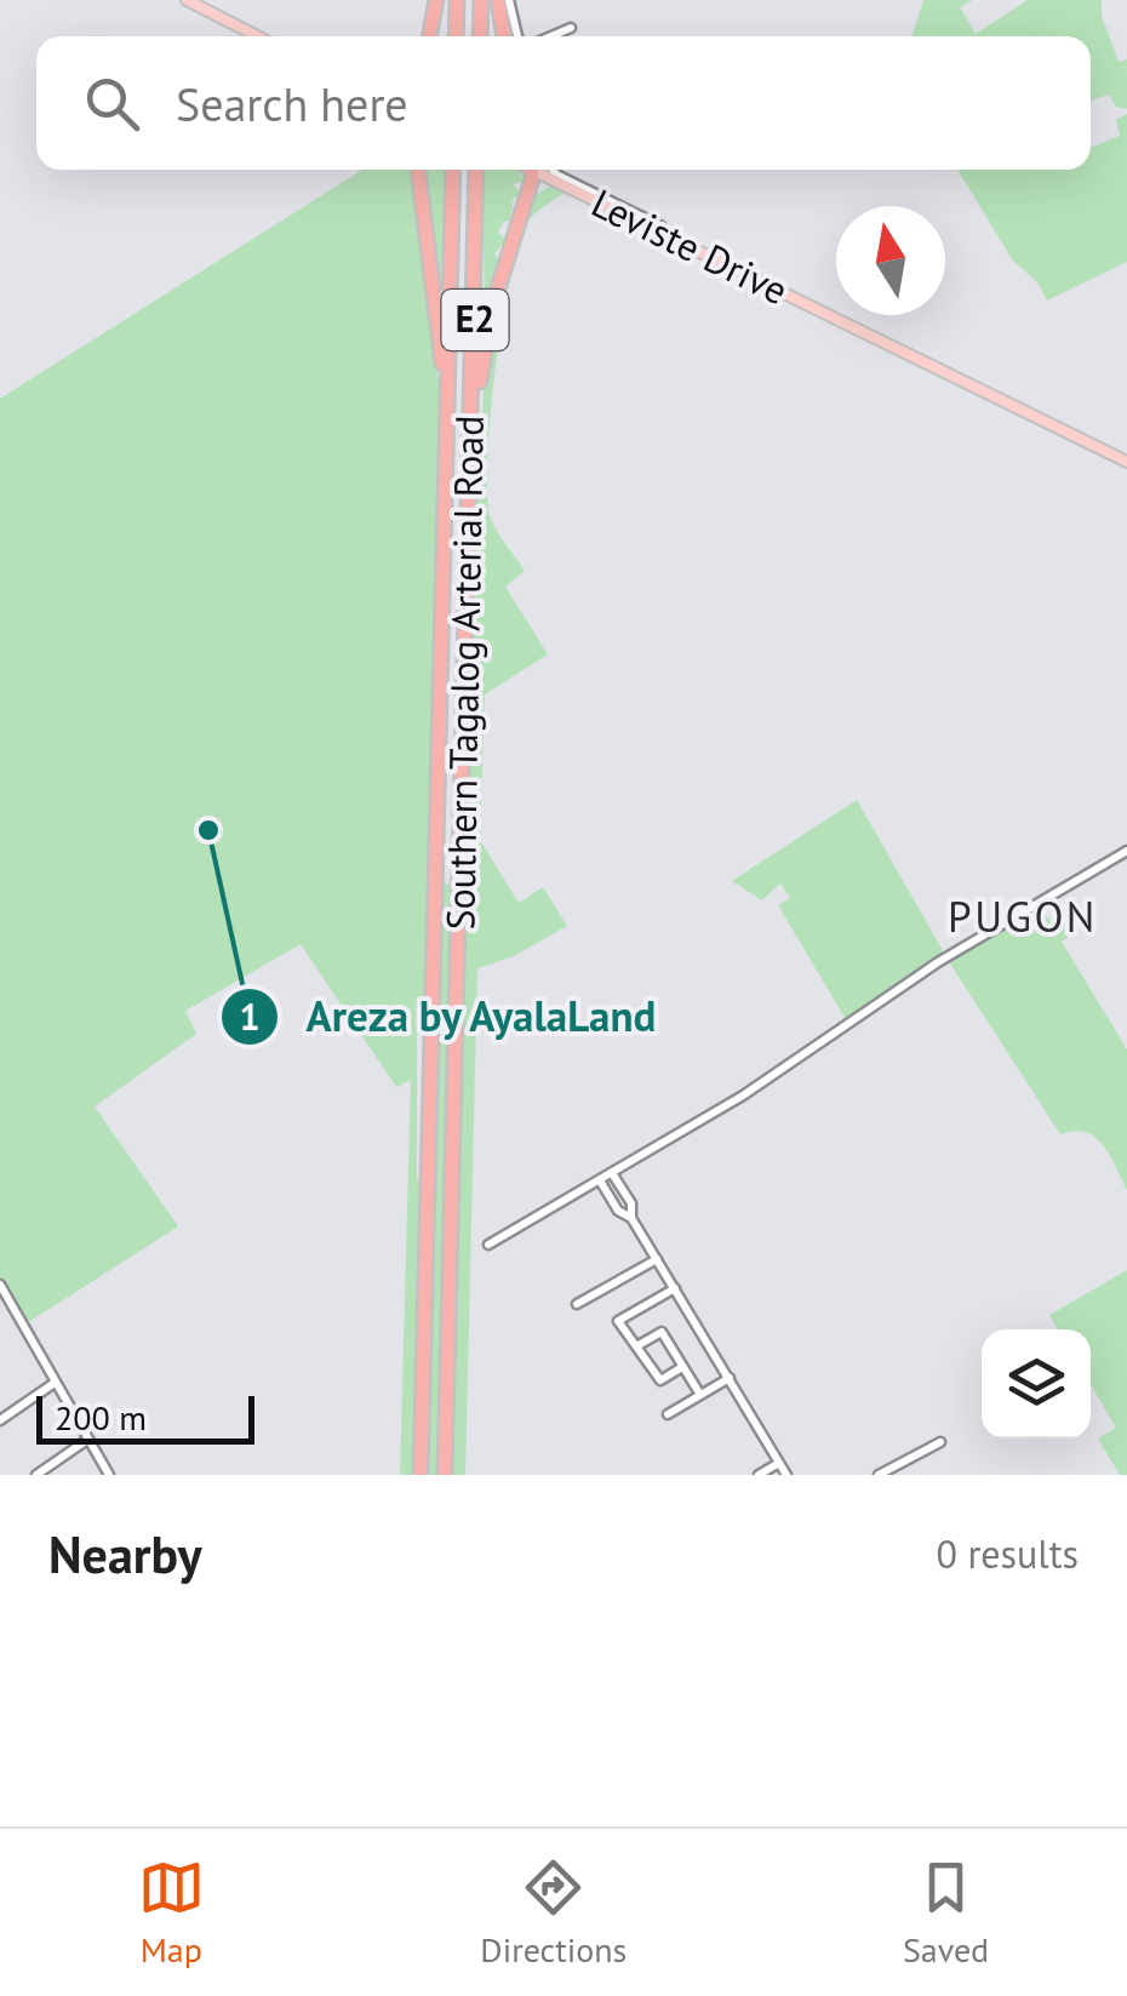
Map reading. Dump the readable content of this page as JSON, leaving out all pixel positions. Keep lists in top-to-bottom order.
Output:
{
  "streets": {
    "highway": ["E2", "Southern Tagalog Arterial Road"],
    "main road": ["Leviste Drive"]
  },
  "districts": ["PUGON"],
  "places": ["Areza by AyalaLand"],
  "scale_bar": "200 m",
  "north": "top",
  "page": {
    "search": "Search here",
    "scale": "200 m",
    "heading": ["Nearby", "0 results"],
    "nav": ["Map", "Directions", "Saved"]
  }
}
